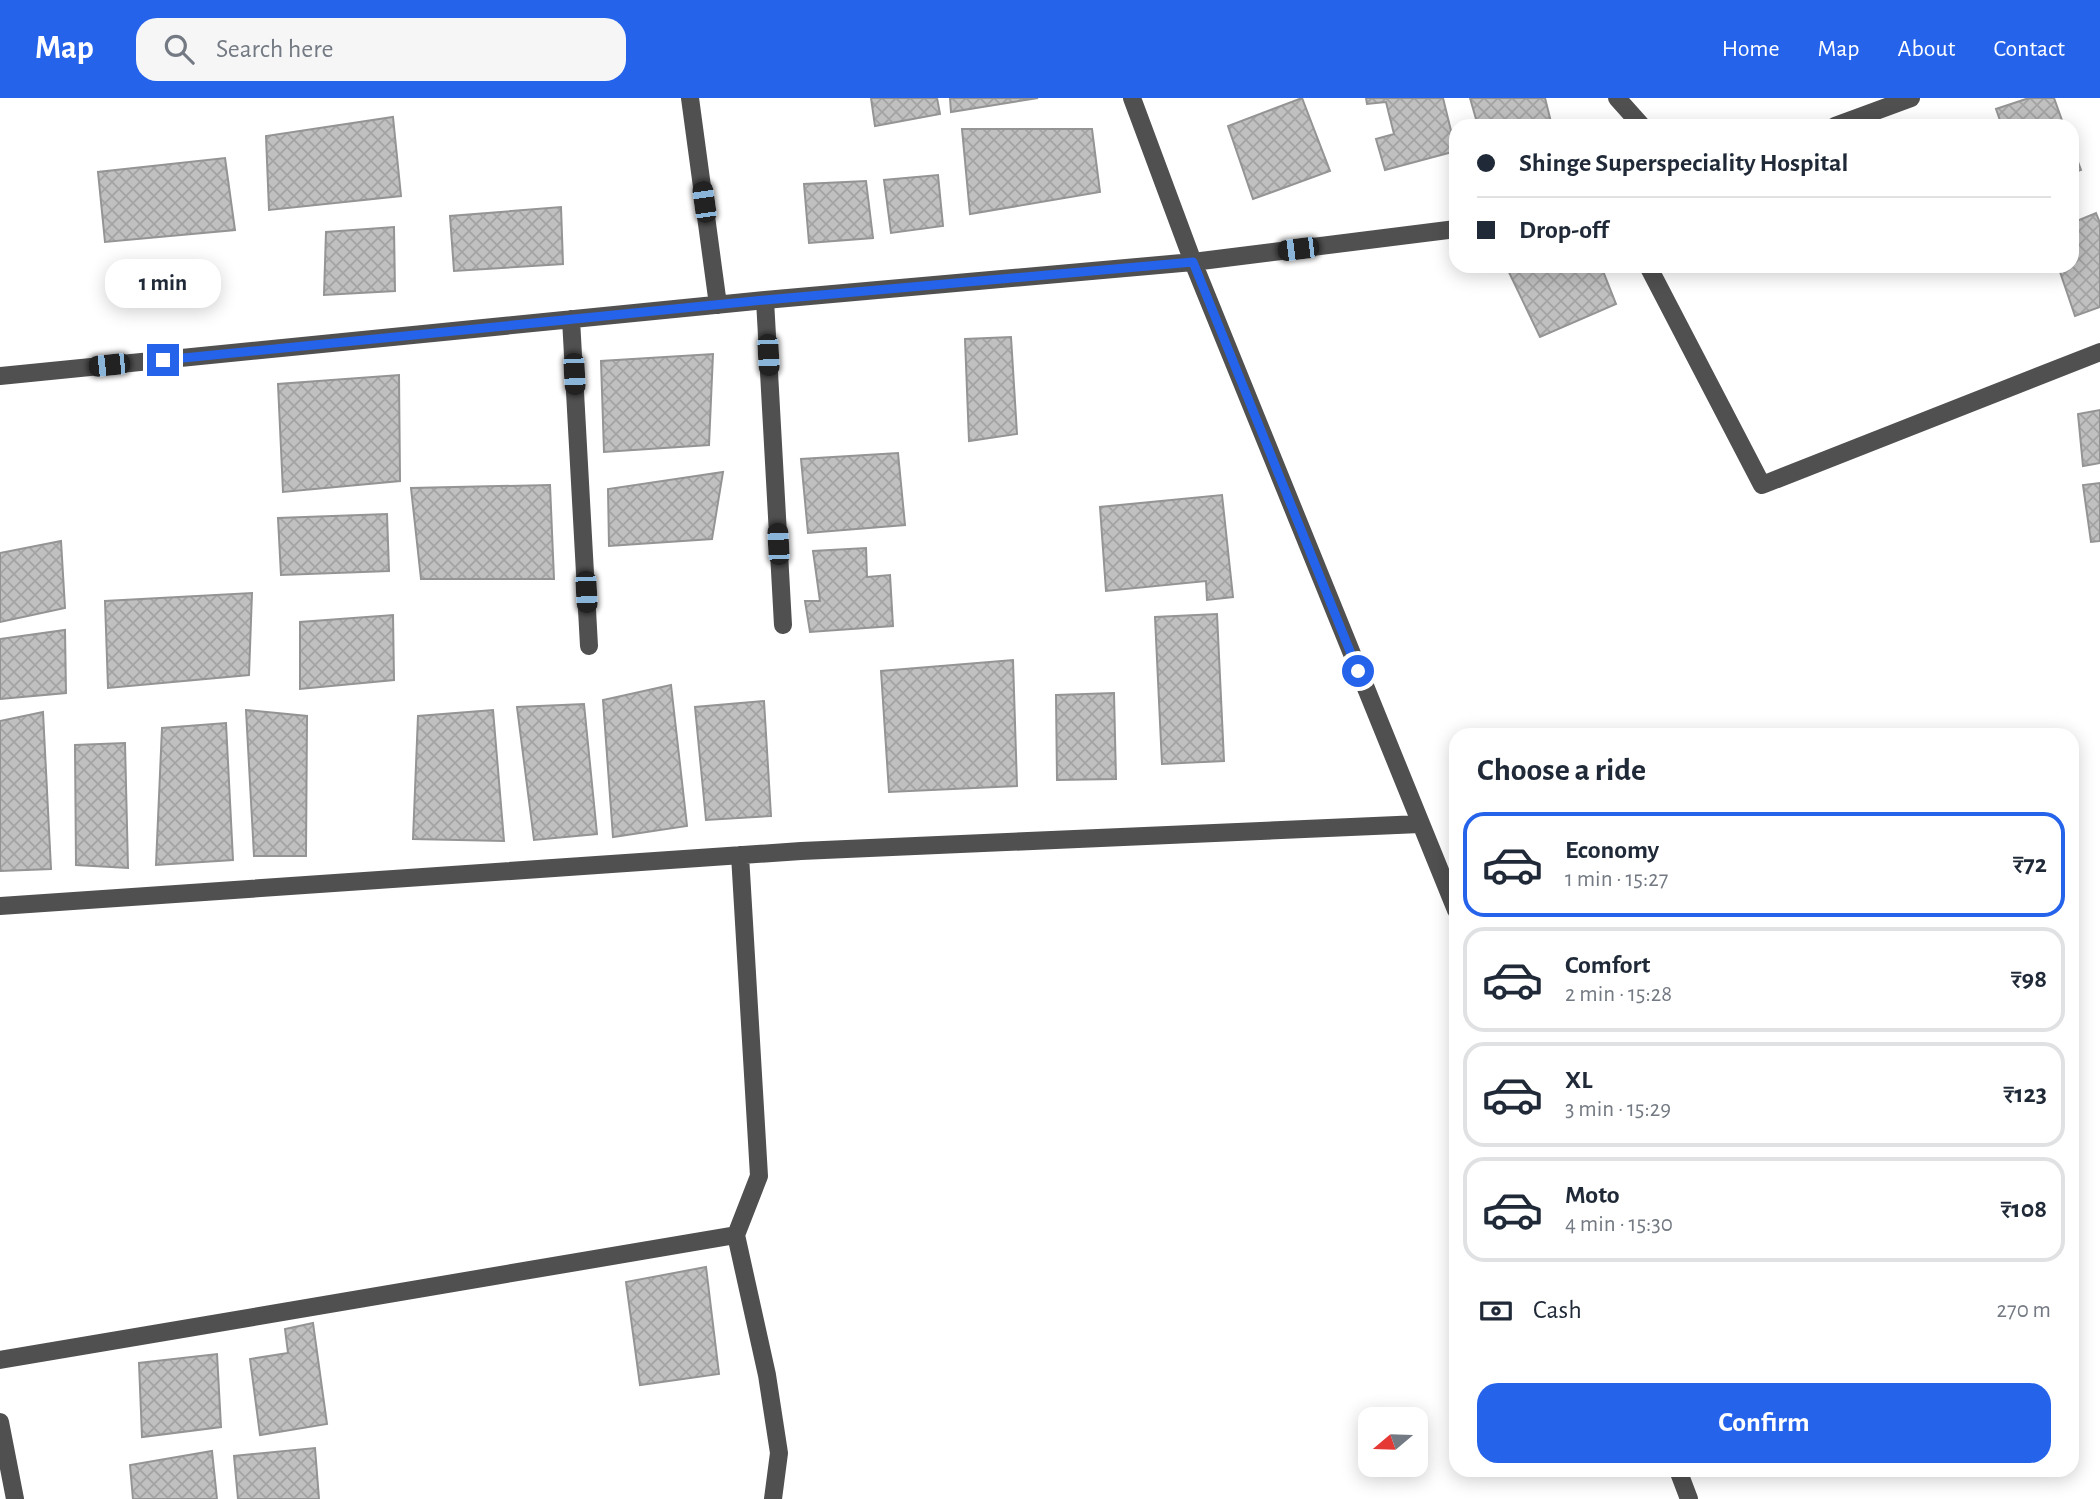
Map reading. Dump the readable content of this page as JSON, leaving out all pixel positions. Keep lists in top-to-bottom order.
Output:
{
  "north": "left",
  "page": {
    "header": "Map",
    "search": "Search here",
    "nav": [
      "Home",
      "Map",
      "About",
      "Contact"
    ],
    "banner": ["Shinge Superspeciality Hospital", "Drop-off"],
    "bubble": "1 min",
    "heading": "Choose a ride",
    "list": [
      {
        "name": "Economy",
        "note": "1 min · 15:27",
        "value": "₹72"
      },
      {
        "name": "Comfort",
        "note": "2 min · 15:28",
        "value": "₹98"
      },
      {
        "name": "XL",
        "note": "3 min · 15:29",
        "value": "₹123"
      },
      {
        "name": "Moto",
        "note": "4 min · 15:30",
        "value": "₹108"
      }
    ],
    "pay": ["Cash", "270 m"],
    "buttons": "Confirm"
  }
}
